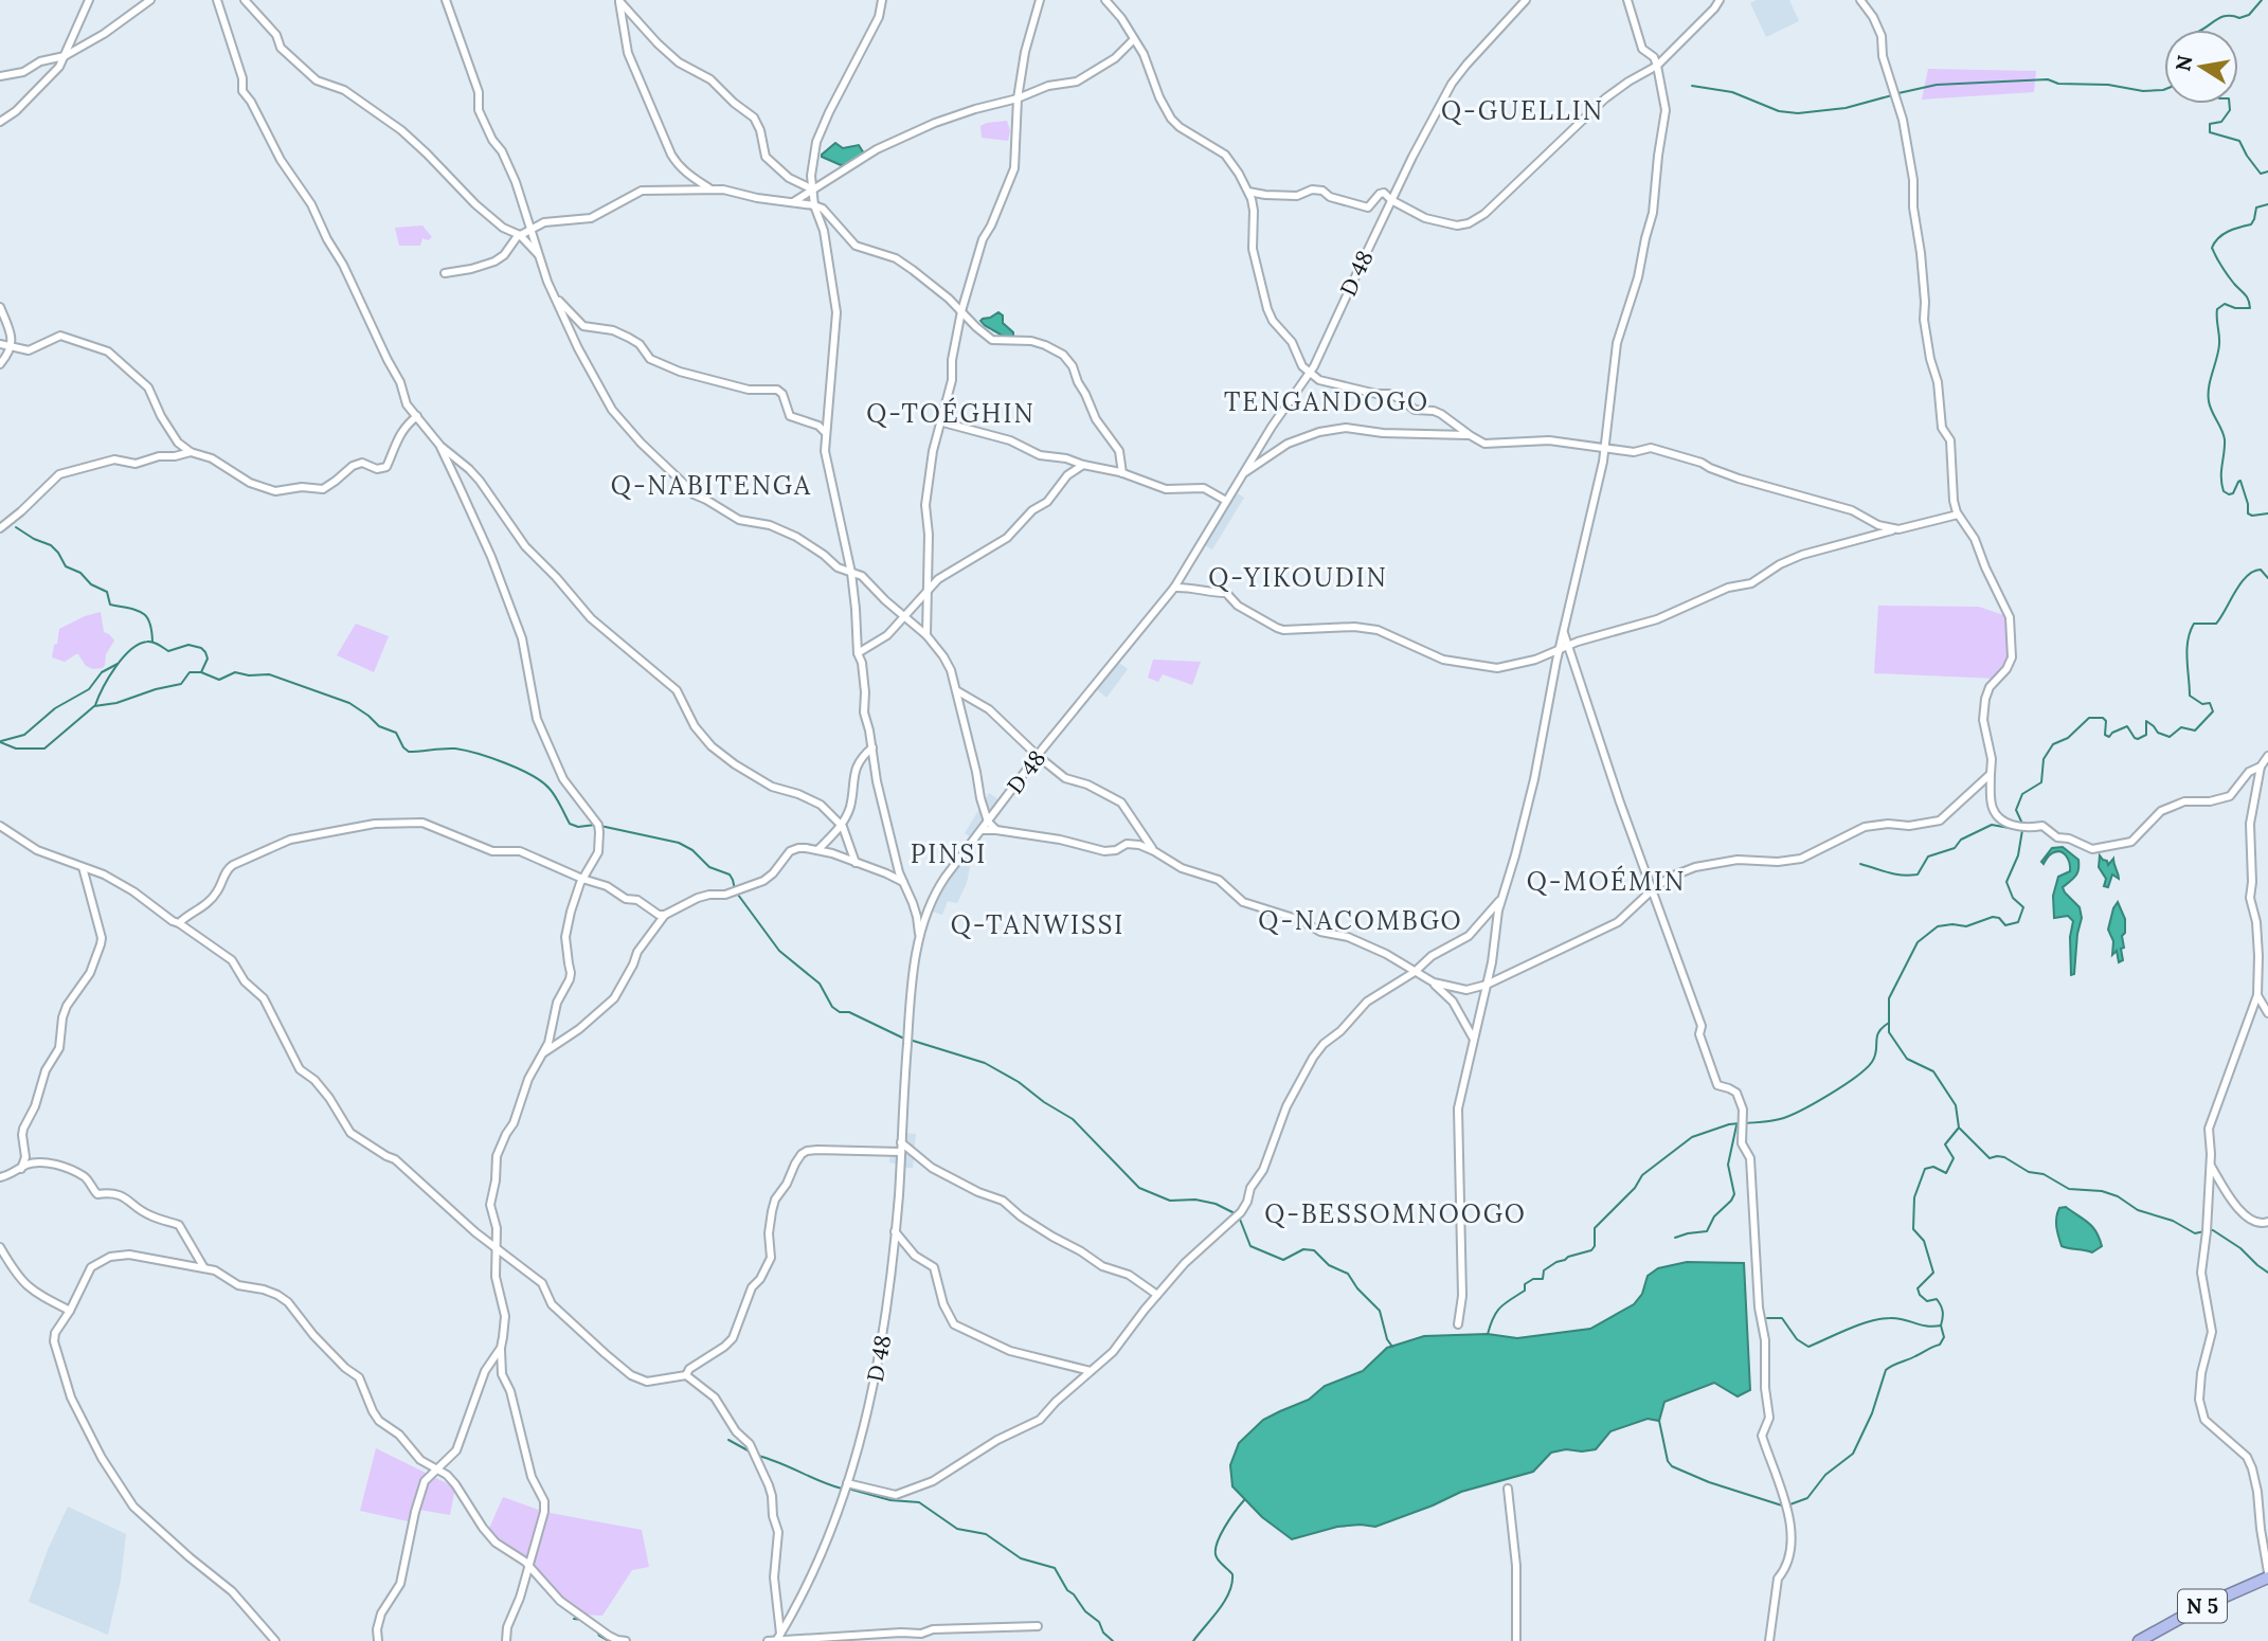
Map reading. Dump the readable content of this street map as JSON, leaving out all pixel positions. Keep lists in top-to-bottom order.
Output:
{
  "streets": {
    "highway": ["N 5"],
    "street": ["D 48"]
  },
  "districts": [
    "Q-GUELLIN",
    "TENGANDOGO",
    "Q-TOÉGHIN",
    "Q-NABITENGA",
    "Q-YIKOUDIN",
    "PINSI",
    "Q-MOÉMIN",
    "Q-NACOMBGO",
    "Q-TANWISSI",
    "Q-BESSOMNOOGO"
  ],
  "north": "left"
}
